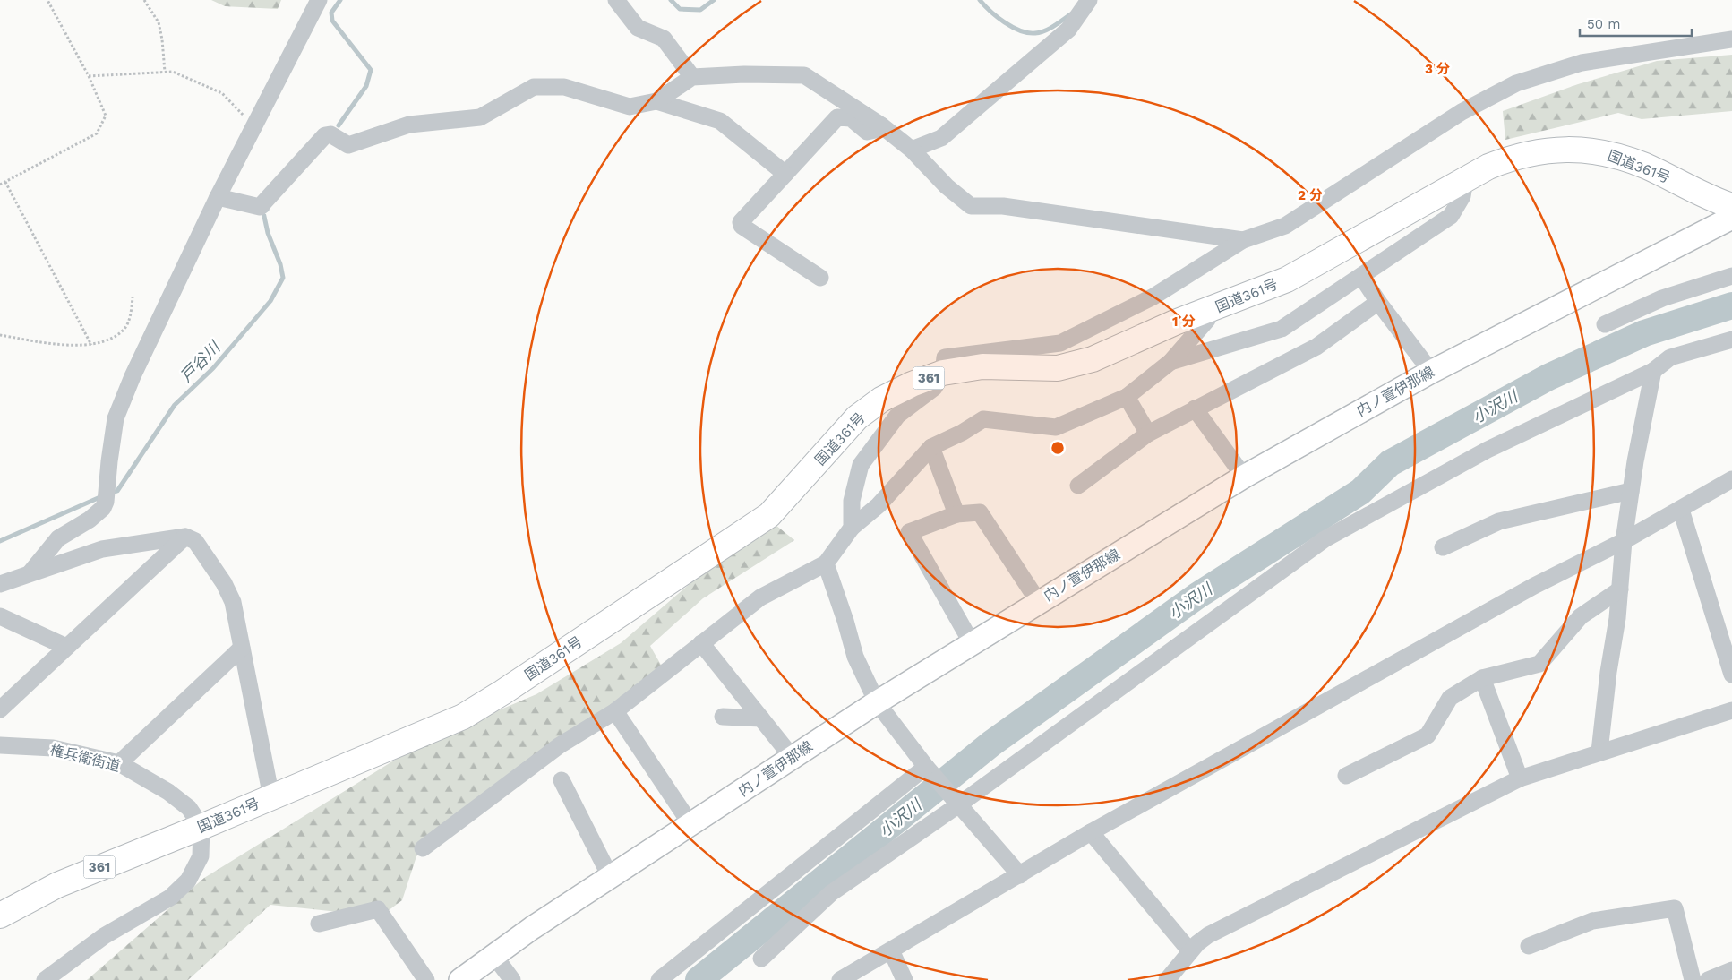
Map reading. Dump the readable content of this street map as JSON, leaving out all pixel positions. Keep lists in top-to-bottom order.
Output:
{
  "streets": {
    "highway": ["国道361号", "361"],
    "main road": ["内ノ萱伊那線"],
    "street": ["権兵衛街道"]
  },
  "crossings": [
    ["国道361号", "権兵衛街道"]
  ],
  "water": ["戸谷川", "小沢川"],
  "scale_bar": "50 m",
  "rings": ["3 分", "2 分", "1 分"]
}
